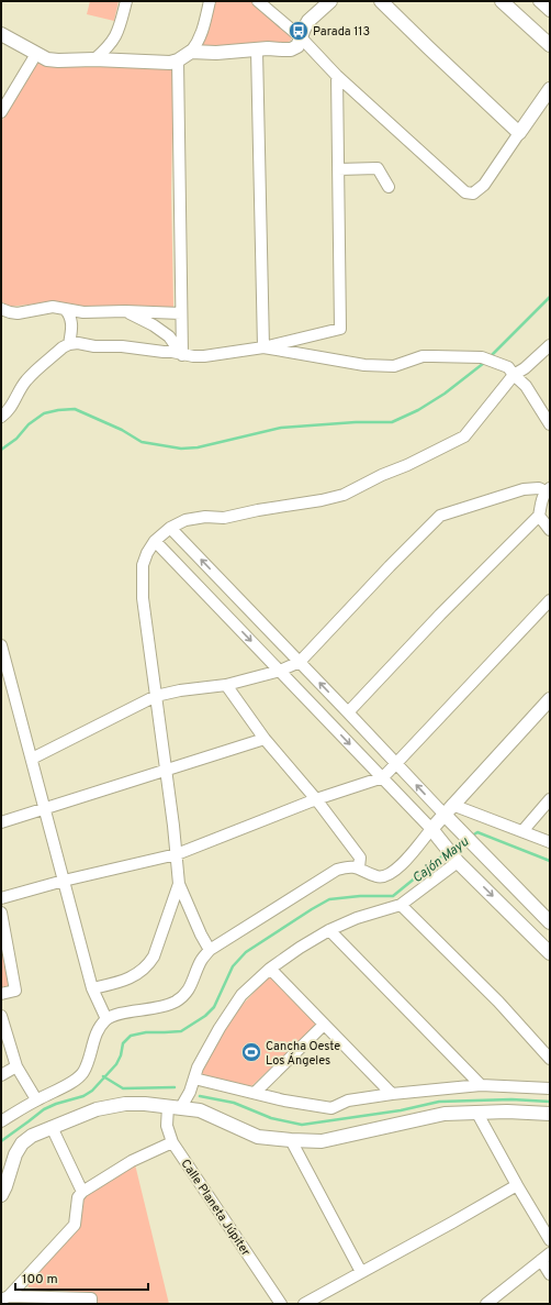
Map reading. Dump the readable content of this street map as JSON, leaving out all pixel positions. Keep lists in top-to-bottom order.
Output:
{
  "streets": {
    "street": ["Calle Planeta Júpiter"]
  },
  "water": ["Cajón Mayu"],
  "places": {
    "bus stop": ["Parada 113"],
    "sports": ["Cancha Oeste Los Ángeles"]
  },
  "scale_bar": "100 m"
}
